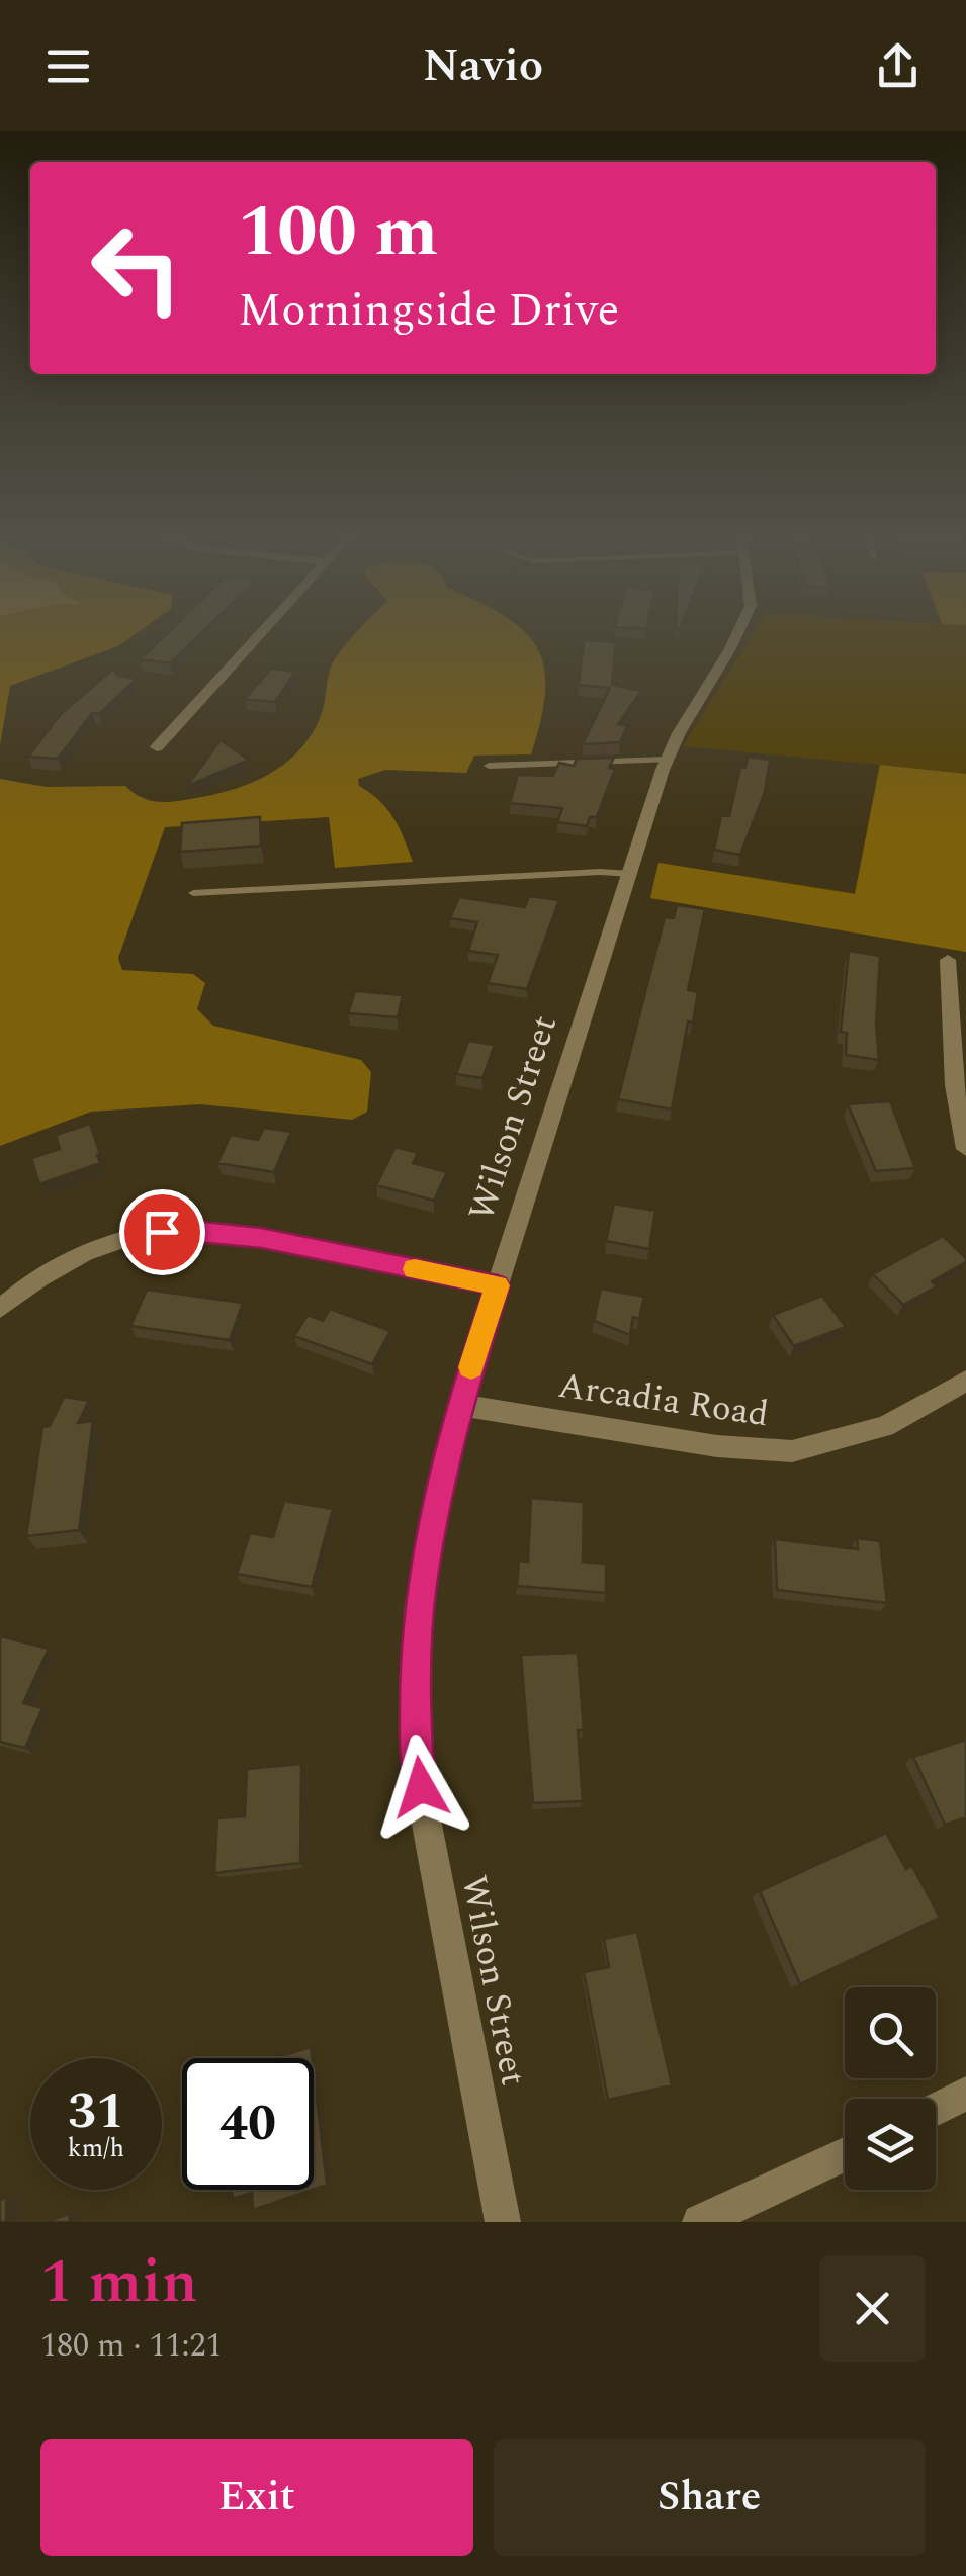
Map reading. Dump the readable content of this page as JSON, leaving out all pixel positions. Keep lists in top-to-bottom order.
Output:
{
  "streets": {
    "street": ["Wilson Street", "Arcadia Road"]
  },
  "crossings": [
    ["Wilson Street", "Arcadia Road"]
  ],
  "page": {
    "header": "Navio",
    "turn": ["100 m", "Morningside Drive"],
    "speed": "31 km/h",
    "limit": "40",
    "heading": ["1 min", "180 m · 11:21"],
    "buttons": ["Exit", "Share"]
  }
}
